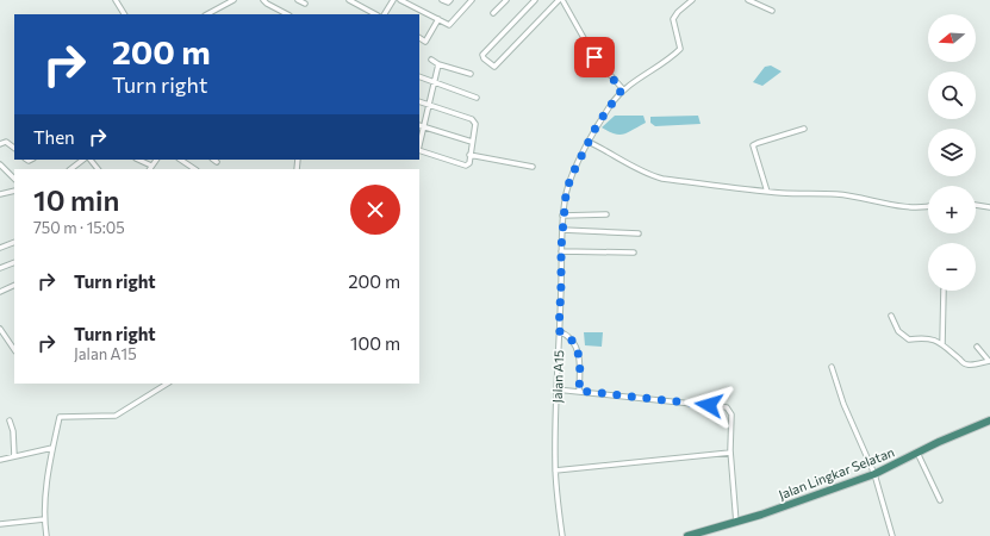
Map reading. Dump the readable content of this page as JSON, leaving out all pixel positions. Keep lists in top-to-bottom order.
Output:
{
  "streets": {
    "highway": ["Jalan Lingkar Selatan"],
    "street": ["Jalan A15"]
  },
  "north": "left",
  "page": {
    "map_buttons": ["+", "−"],
    "turn": ["200 m", "Turn right"],
    "then": "Then",
    "heading": ["10 min", "750 m · 15:05"],
    "list": [
      {
        "name": "Turn right",
        "value": "200 m"
      },
      {
        "name": "Turn right",
        "note": "Jalan A15",
        "value": "100 m"
      }
    ]
  }
}
